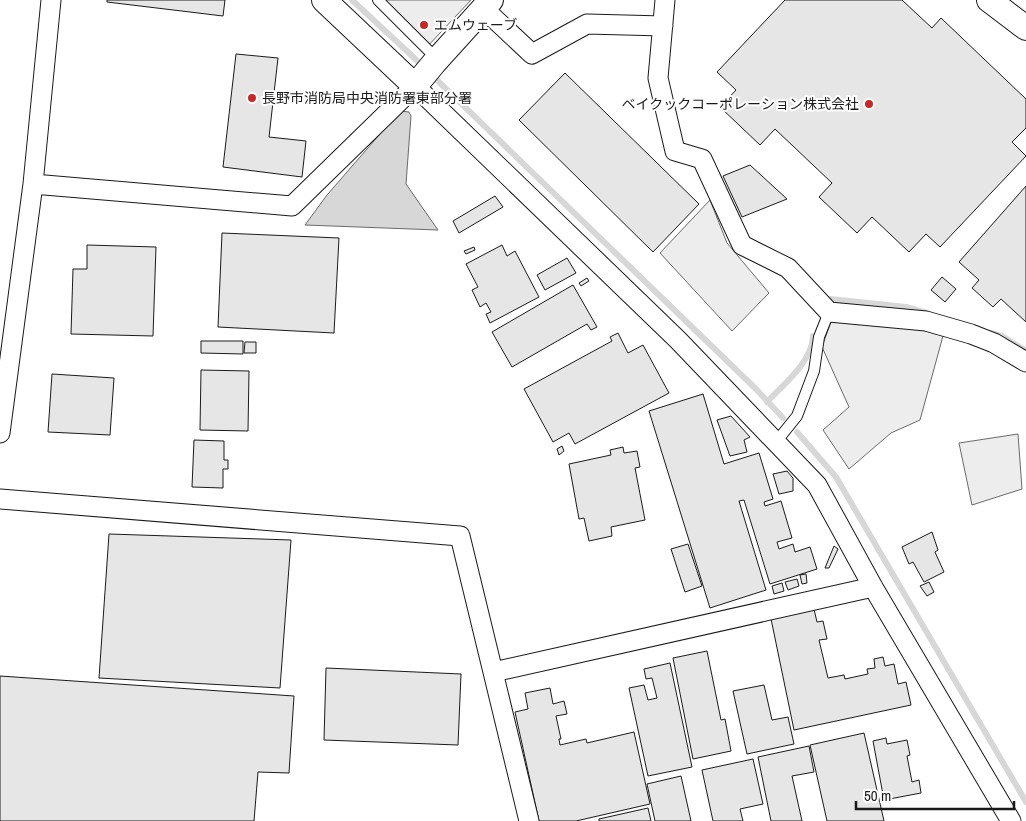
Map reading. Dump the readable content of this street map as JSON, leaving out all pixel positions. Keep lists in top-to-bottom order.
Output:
{
  "places": ["エムウェーブ", "長野市消防局中央消防署東部分署", "ベイクックコーポレーション株式会社"],
  "scale_bar": "50 m"
}
